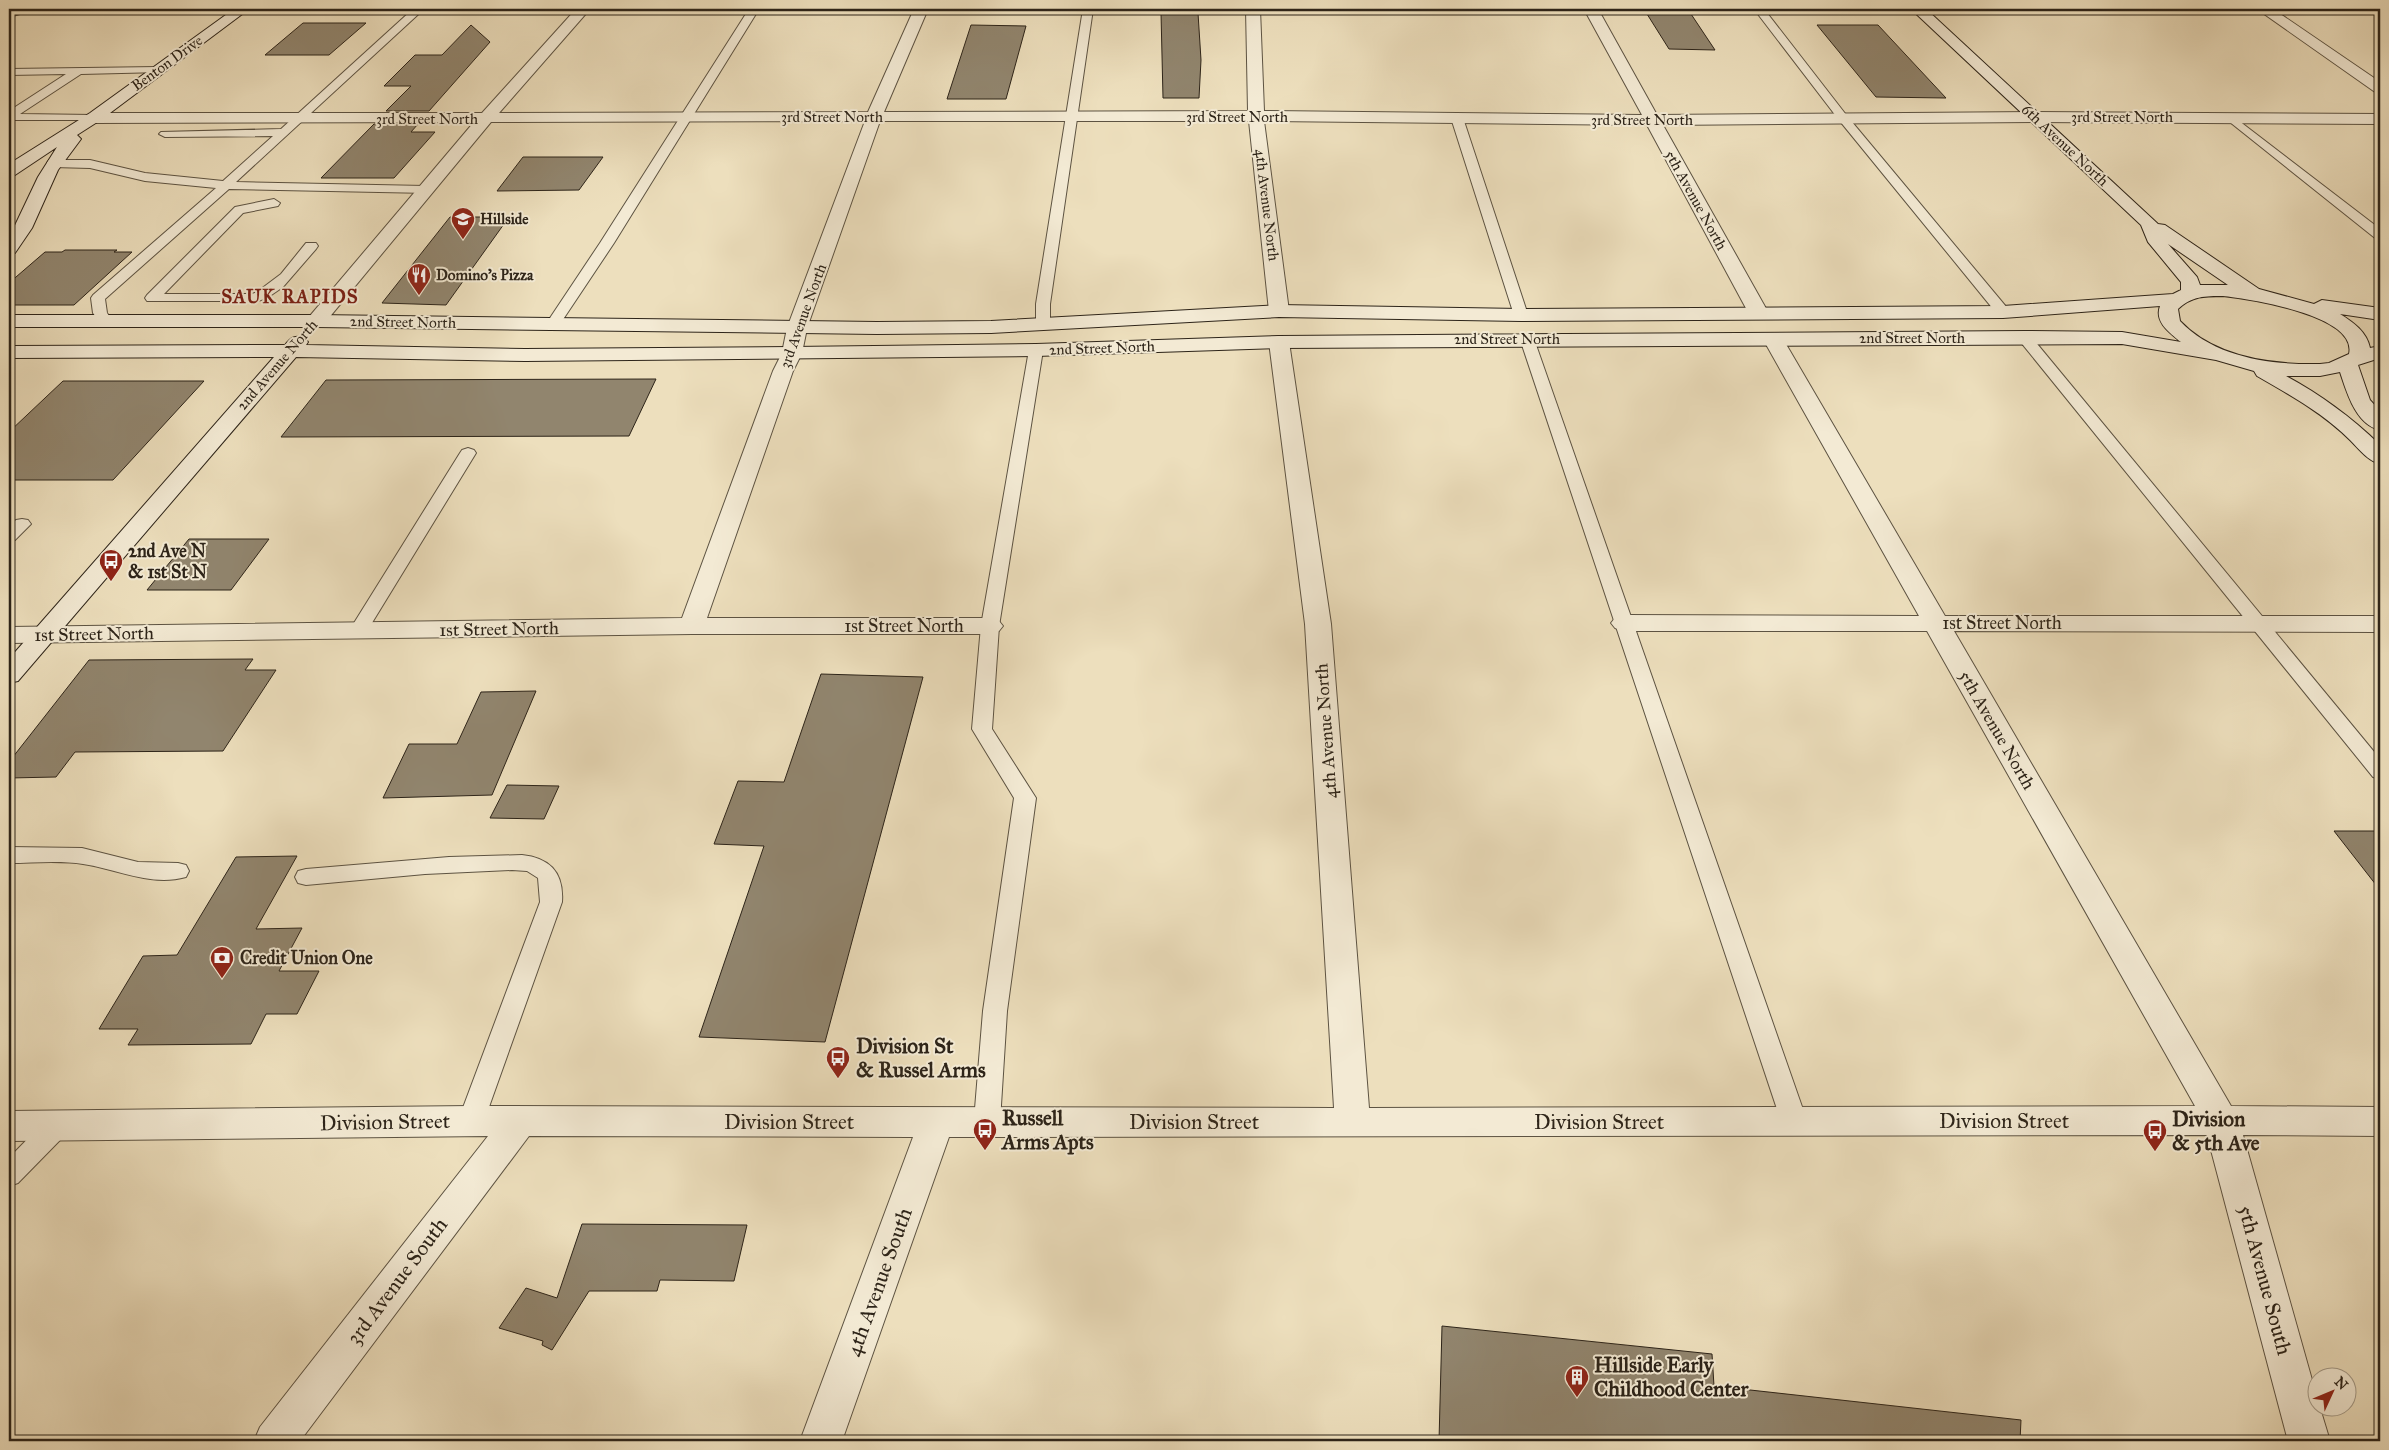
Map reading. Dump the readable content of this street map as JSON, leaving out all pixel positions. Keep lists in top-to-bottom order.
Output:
{
  "streets": {
    "street": [
      "Benton Drive",
      "3rd Street North",
      "6th Avenue North",
      "5th Avenue North",
      "4th Avenue North",
      "3rd Avenue North",
      "2nd Street North",
      "2nd Avenue North",
      "1st Street North",
      "Division Street",
      "5th Avenue South",
      "3rd Avenue South",
      "4th Avenue South"
    ]
  },
  "crossings": [
    ["Benton Drive", "3rd Street North"],
    ["3rd Street North", "6th Avenue North"],
    ["3rd Street North", "5th Avenue North"],
    ["3rd Street North", "4th Avenue North"],
    ["3rd Street North", "3rd Avenue North"],
    ["3rd Street North", "2nd Avenue North"],
    ["6th Avenue North", "2nd Street North"],
    ["5th Avenue North", "2nd Street North"],
    ["5th Avenue North", "1st Street North"],
    ["5th Avenue North", "Division Street"],
    ["5th Avenue North", "5th Avenue South"],
    ["4th Avenue North", "2nd Street North"],
    ["4th Avenue North", "Division Street"],
    ["3rd Avenue North", "2nd Street North"],
    ["3rd Avenue North", "1st Street North"],
    ["2nd Street North", "2nd Avenue North"],
    ["2nd Avenue North", "1st Street North"],
    ["Division Street", "5th Avenue South"],
    ["Division Street", "3rd Avenue South"],
    ["Division Street", "4th Avenue South"]
  ],
  "districts": ["SAUK RAPIDS"],
  "places": {
    "school or university": ["Hillside"],
    "restaurant": ["Domino's Pizza"],
    "bus stop": [
      "2nd Ave N & 1st St N",
      "Division St & Russel Arms",
      "Russell Arms Apts",
      "Division & 5th Ave"
    ],
    "bank": ["Credit Union One"],
    "building": ["Hillside Early Childhood Center"]
  },
  "north": "top right"
}
